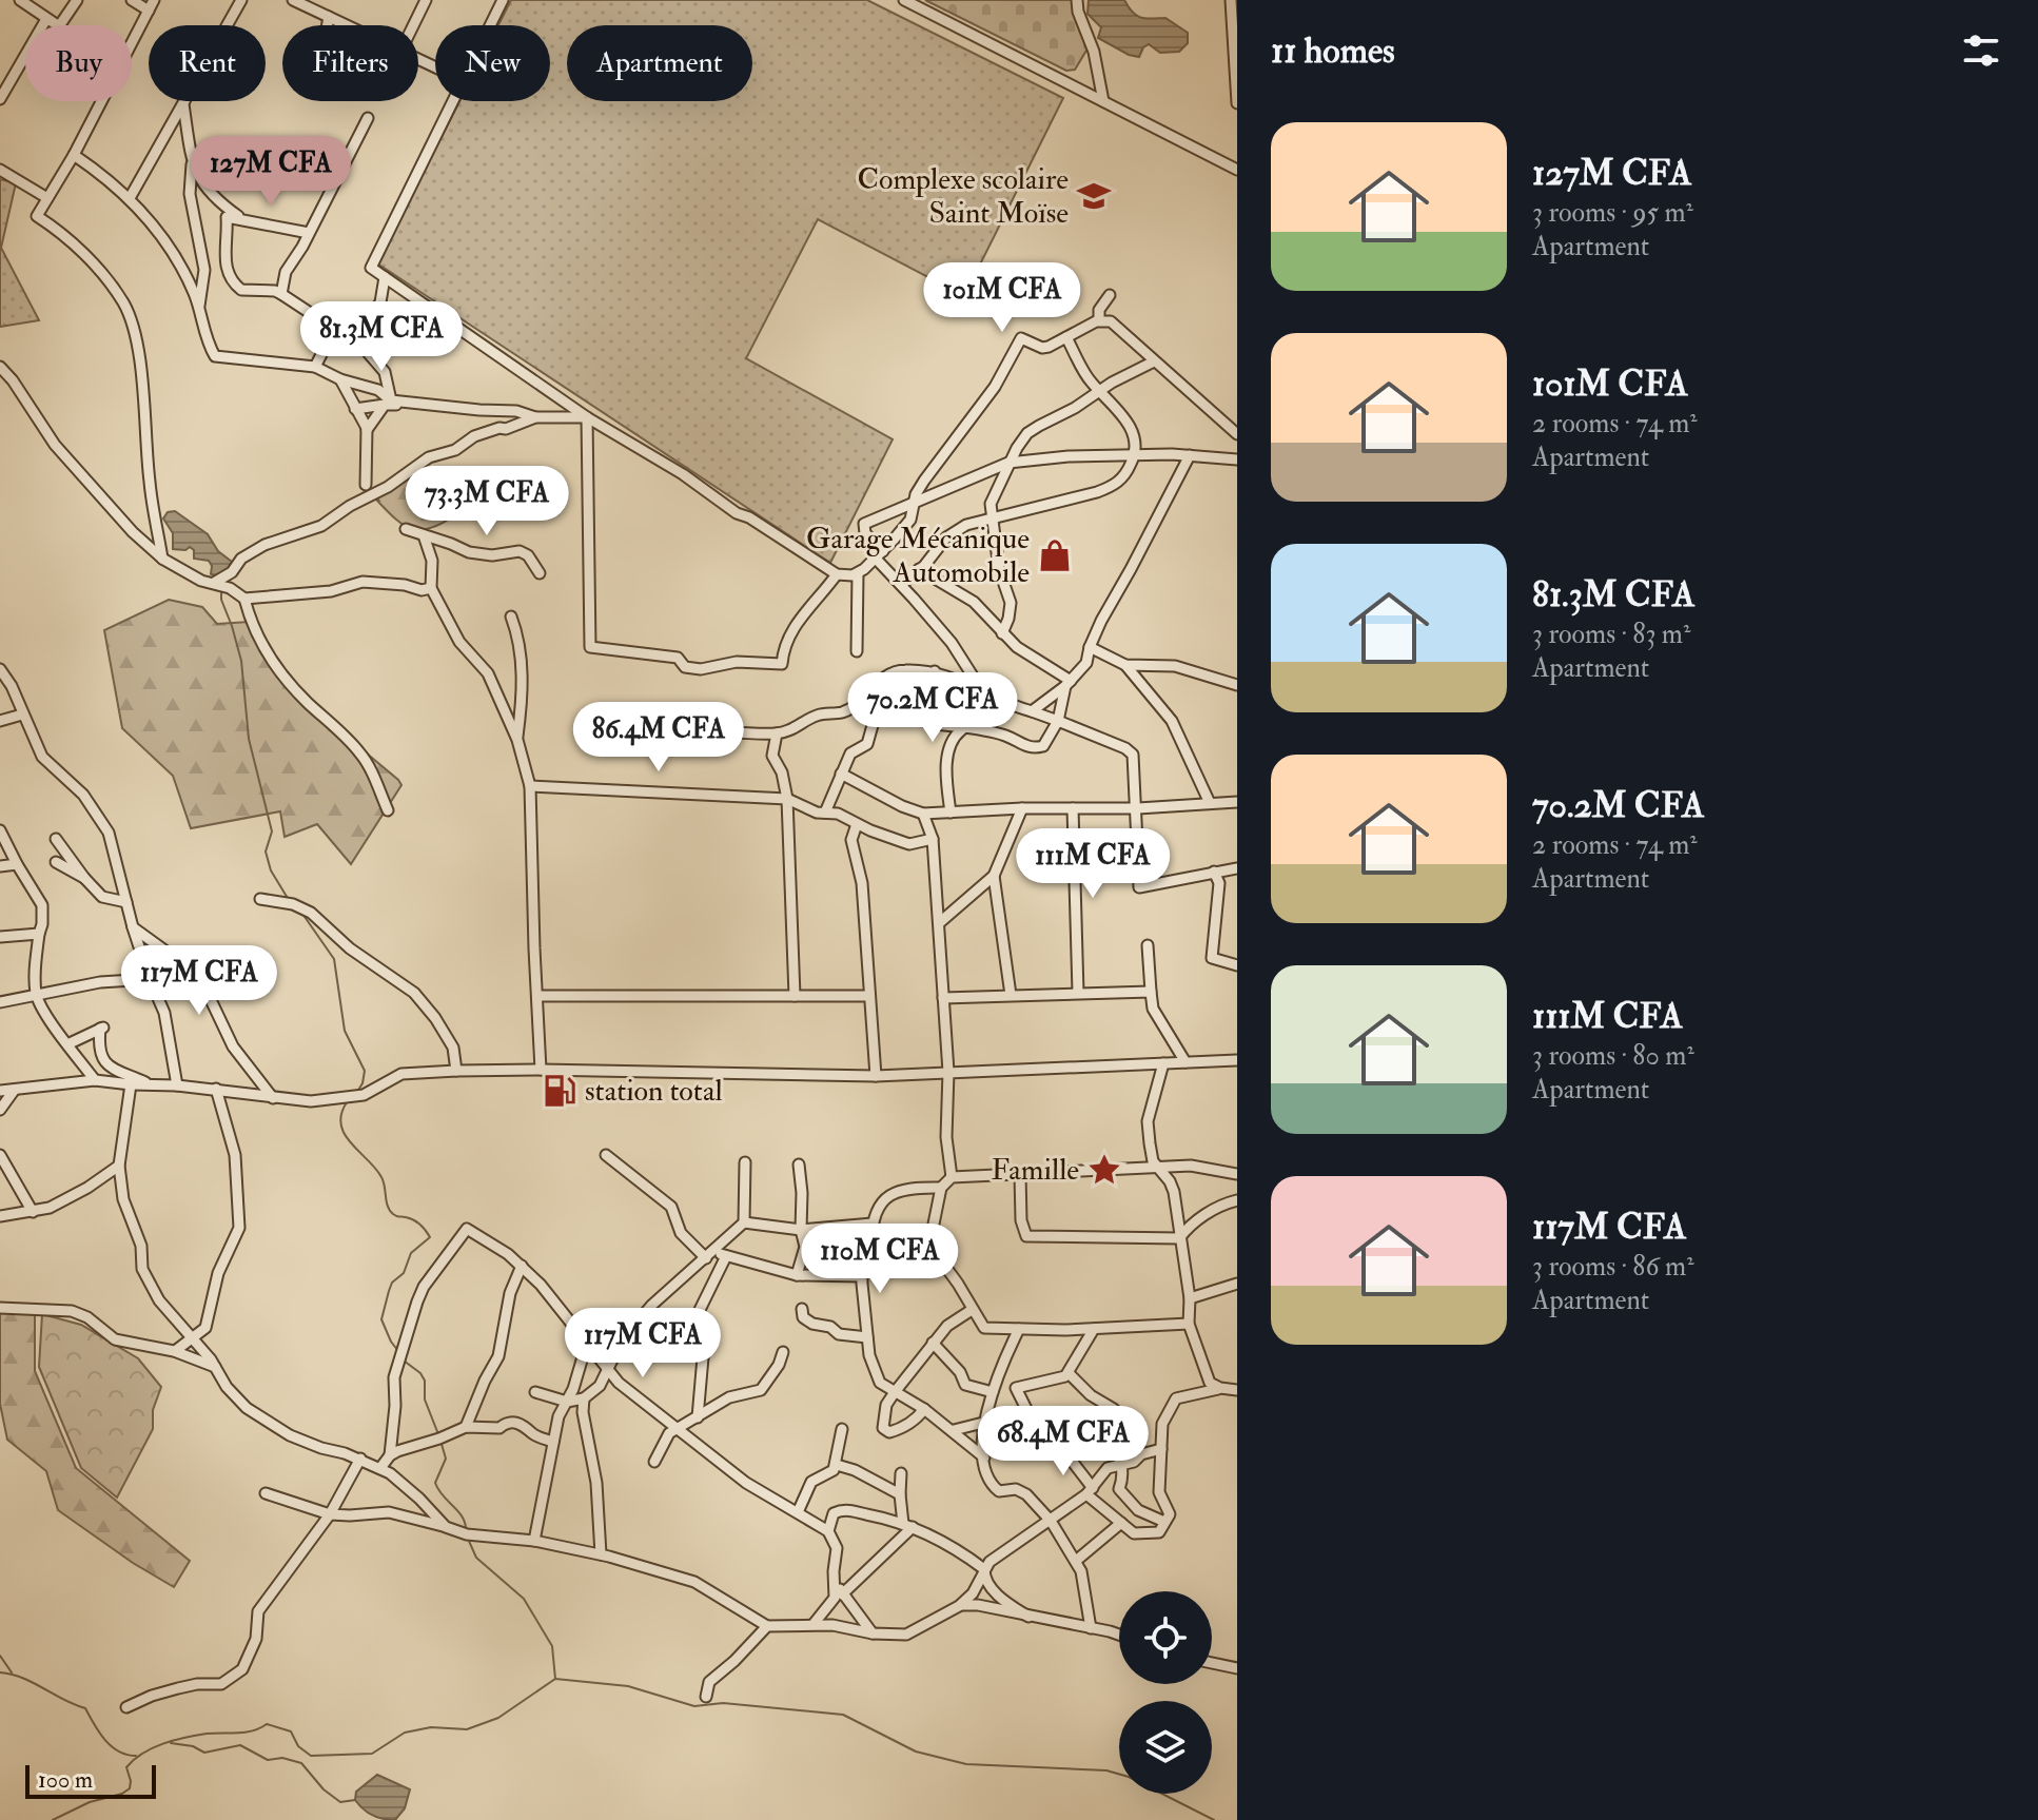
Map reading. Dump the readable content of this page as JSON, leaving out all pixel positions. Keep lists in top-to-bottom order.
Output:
{
  "places": {
    "school or university": ["Complexe scolaire Saint Moïse"],
    "shop": ["Garage Mécanique Automobile"],
    "fuel station": ["station total"],
    "place": ["Famille"]
  },
  "scale_bar": "100 m",
  "page": {
    "heading": "11 homes",
    "chip": [
      "Buy",
      "Rent",
      "Filters",
      "New",
      "Apartment"
    ],
    "list": [
      {
        "name": "127M CFA",
        "note": "3 rooms · 95 m² · Apartment"
      },
      {
        "name": "101M CFA",
        "note": "2 rooms · 74 m² · Apartment"
      },
      {
        "name": "81.3M CFA",
        "note": "3 rooms · 83 m² · Apartment"
      },
      {
        "name": "70.2M CFA",
        "note": "2 rooms · 74 m² · Apartment"
      },
      {
        "name": "111M CFA",
        "note": "3 rooms · 80 m² · Apartment"
      },
      {
        "name": "117M CFA",
        "note": "3 rooms · 86 m² · Apartment"
      }
    ],
    "price": [
      "127M CFA",
      "101M CFA",
      "81.3M CFA",
      "73.3M CFA",
      "70.2M CFA",
      "86.4M CFA",
      "111M CFA",
      "117M CFA",
      "110M CFA",
      "117M CFA",
      "68.4M CFA"
    ],
    "scale": "100 m"
  }
}
